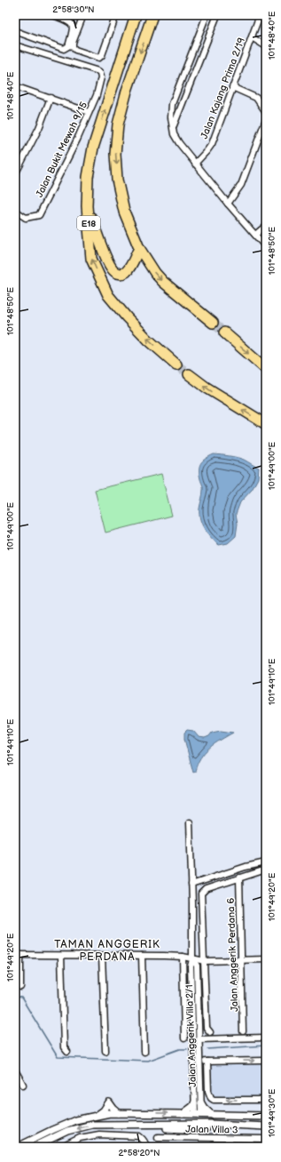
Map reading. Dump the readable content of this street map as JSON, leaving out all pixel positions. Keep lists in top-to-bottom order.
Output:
{
  "streets": {
    "highway": ["E18"],
    "street": [
      "Jalan Kajang Prima 2/19",
      "Jalan Bukit Mewah 9/15",
      "Jalan Anggerik Perdana 6",
      "Jalan Anggerik Villa 2/1",
      "Jalan Villa 3"
    ]
  },
  "districts": ["TAMAN ANGGERIK PERDANA"],
  "coordinates": [
    "2°58'30\"N",
    "101°48'40\"E",
    "101°48'50\"E",
    "101°49'00\"E",
    "101°49'10\"E",
    "101°49'20\"E",
    "101°49'30\"E",
    "2°58'20\"N"
  ]
}
